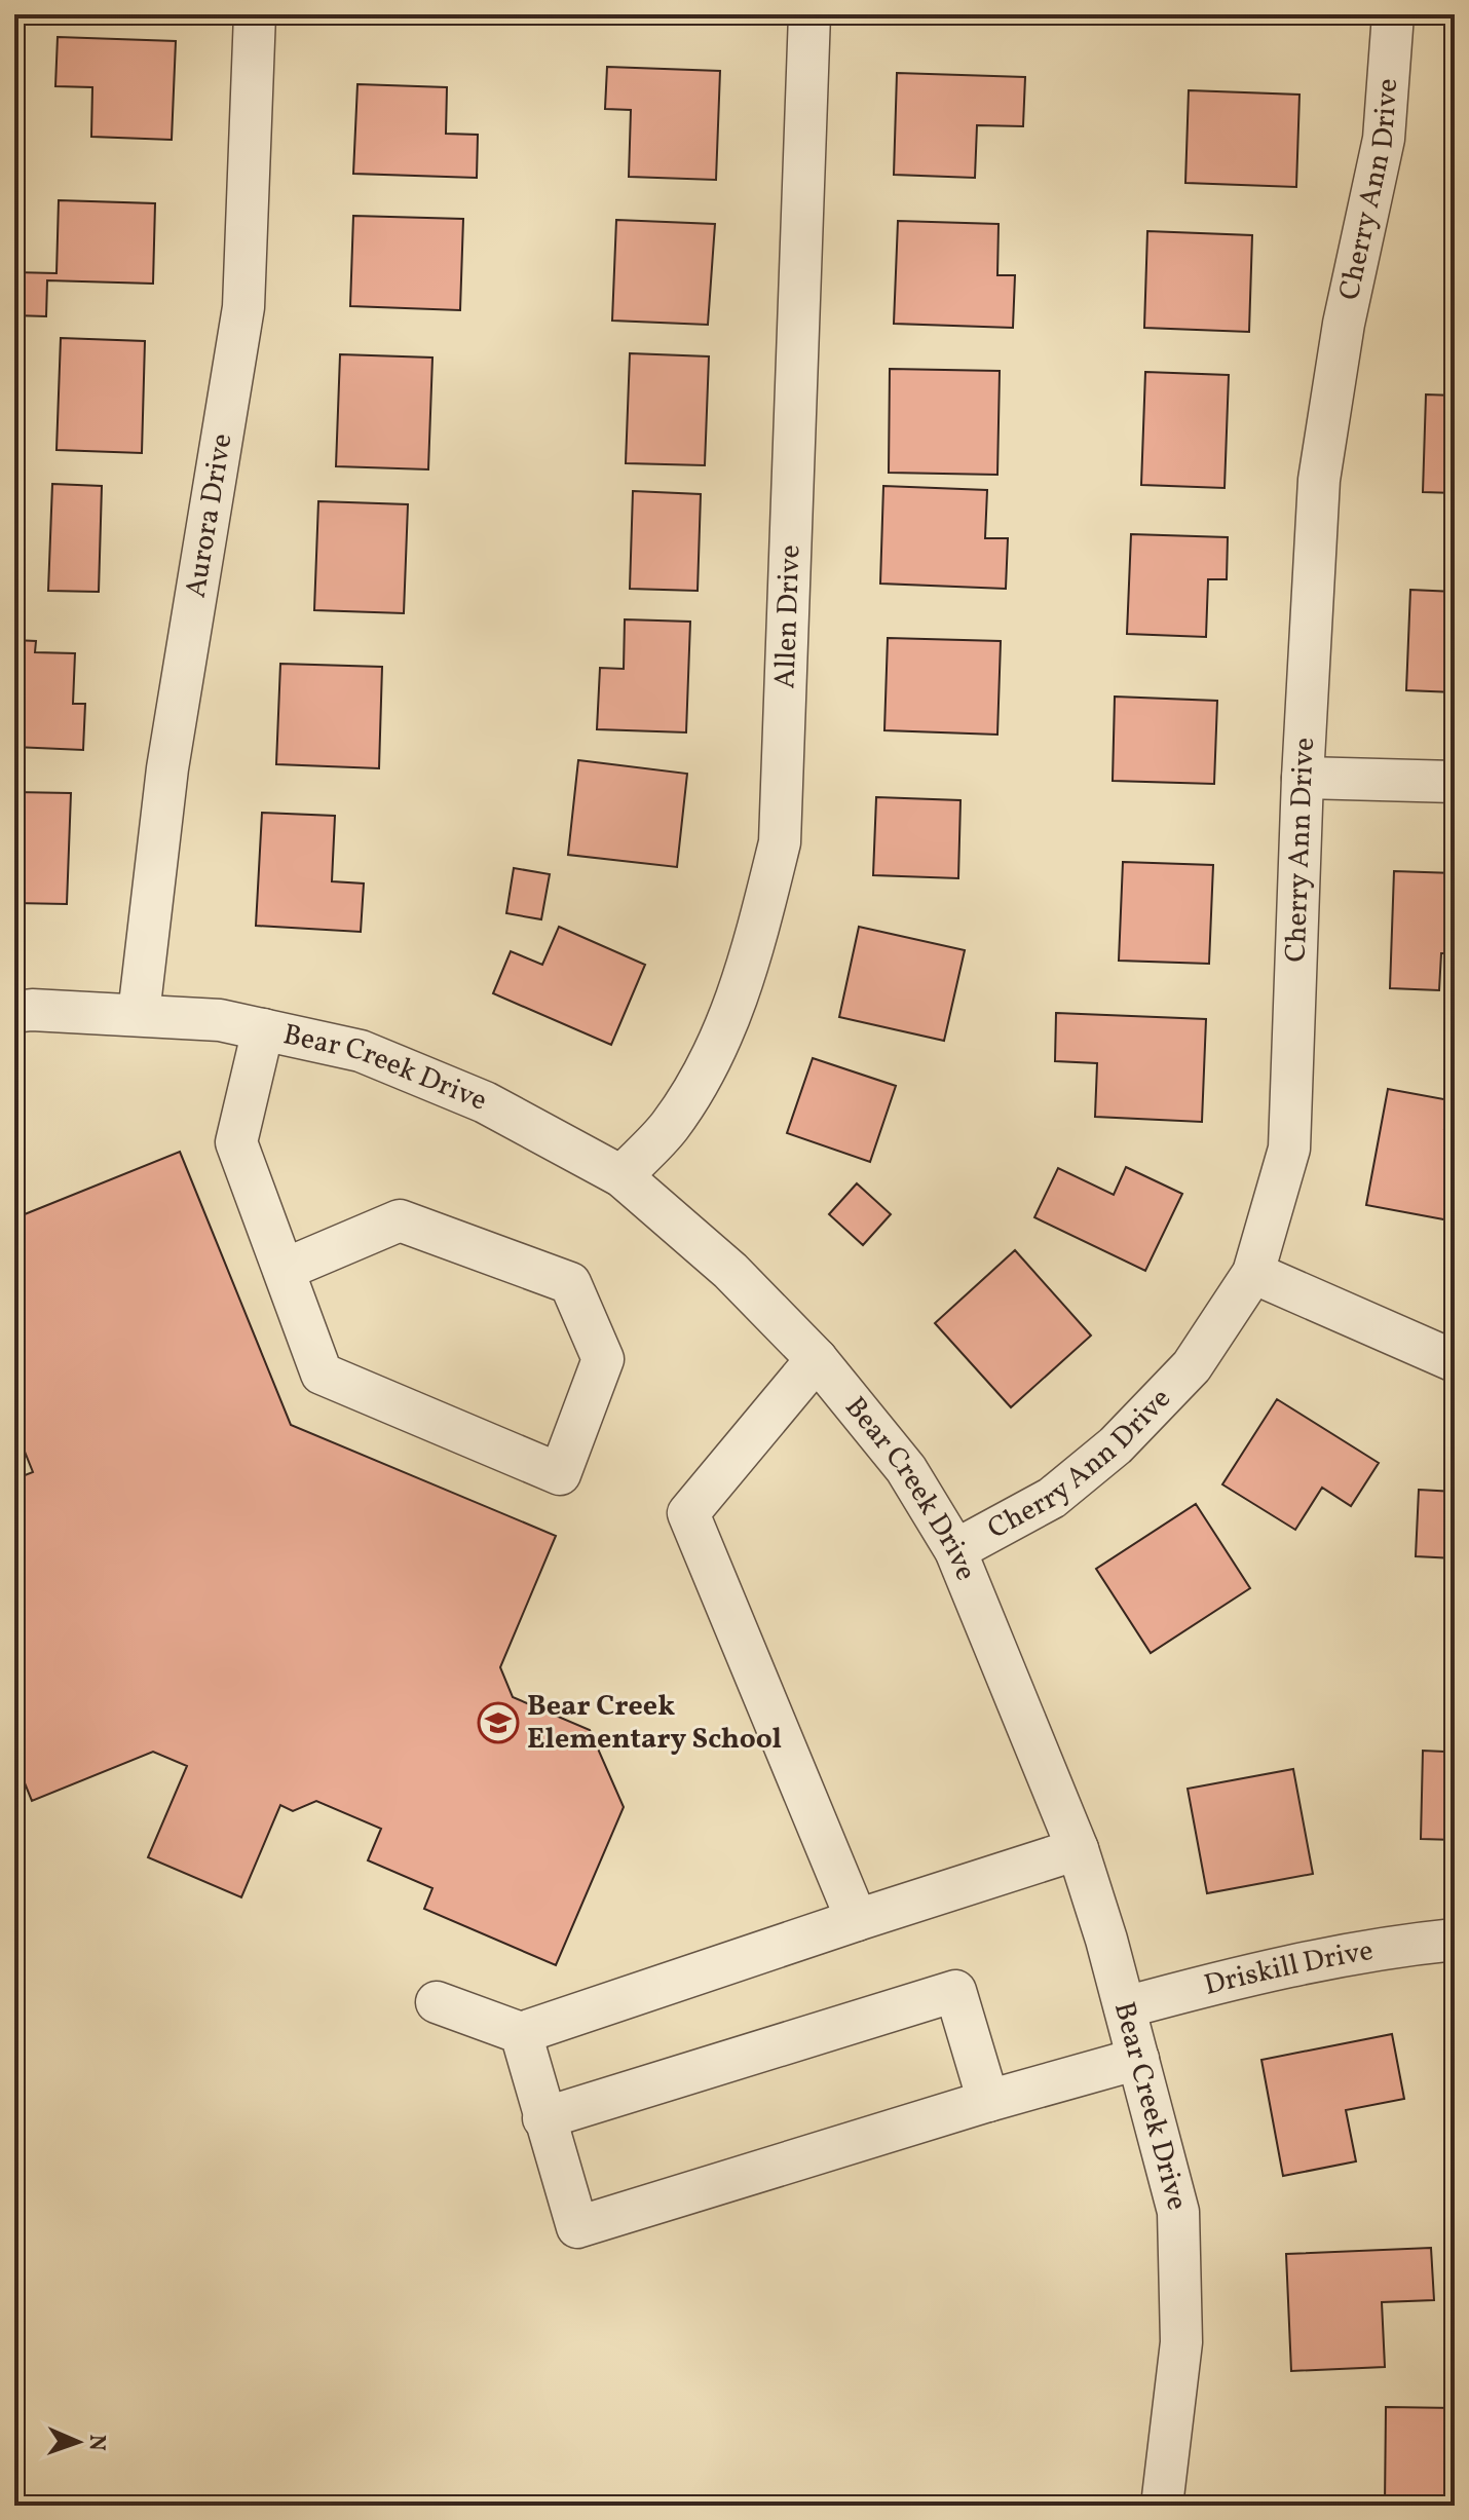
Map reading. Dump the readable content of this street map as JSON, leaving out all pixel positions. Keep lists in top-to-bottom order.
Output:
{
  "streets": {
    "street": [
      "Cherry Ann Drive",
      "Aurora Drive",
      "Allen Drive",
      "Bear Creek Drive",
      "Driskill Drive"
    ]
  },
  "crossings": [
    ["Cherry Ann Drive", "Bear Creek Drive"],
    ["Aurora Drive", "Bear Creek Drive"],
    ["Allen Drive", "Bear Creek Drive"],
    ["Bear Creek Drive", "Driskill Drive"]
  ],
  "places": {
    "school or university": ["Bear Creek Elementary School"]
  },
  "north": "right"
}
